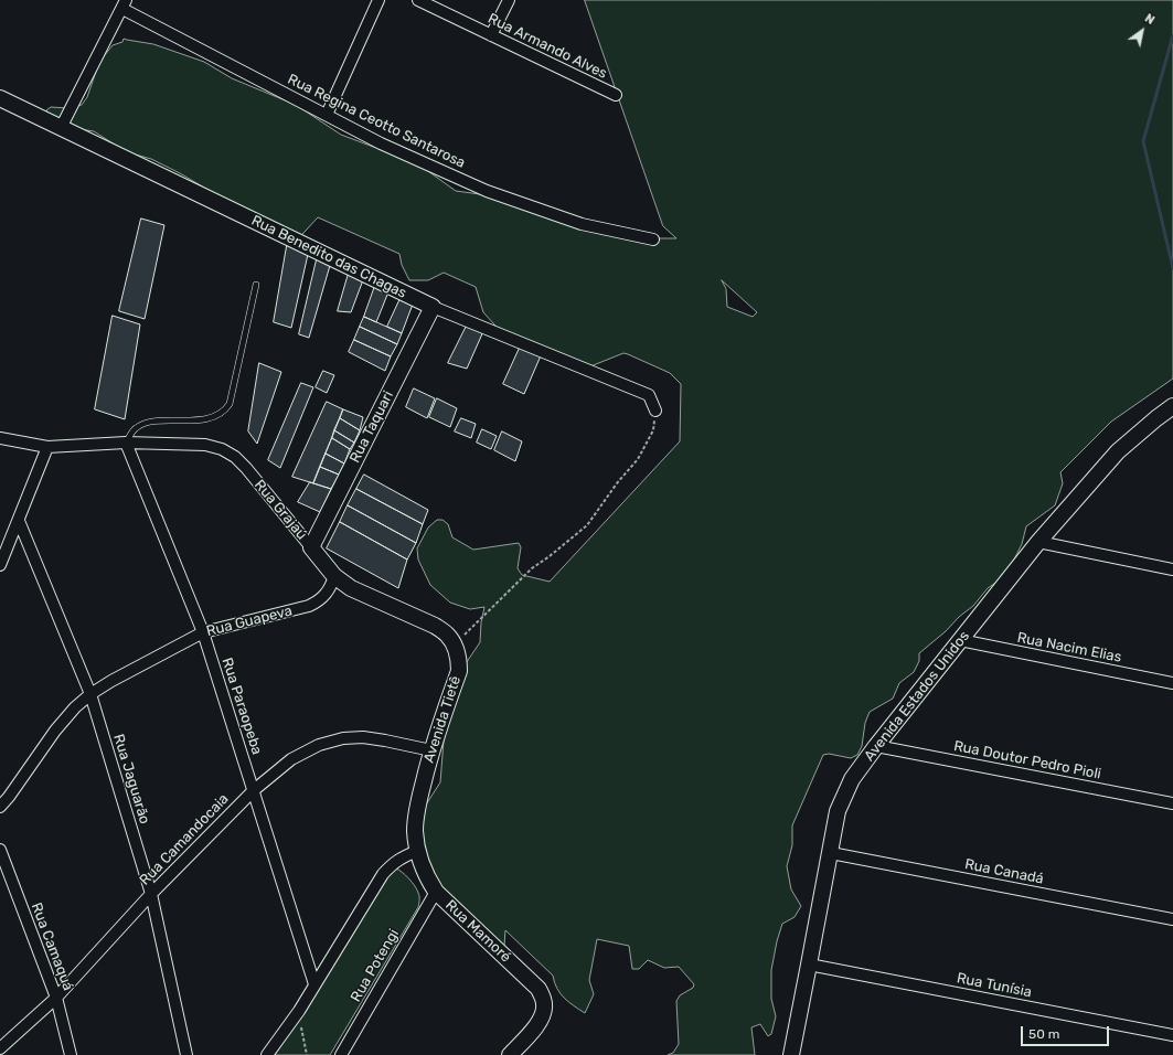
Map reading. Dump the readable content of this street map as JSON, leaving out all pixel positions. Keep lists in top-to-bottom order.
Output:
{
  "streets": {
    "street": [
      "Rua Armando Alves",
      "Rua Regina Ceotto Santarosa",
      "Rua Benedito das Chagas",
      "Rua Taquari",
      "Rua Grajaú",
      "Rua Guapeva",
      "Rua Nacim Elias",
      "Avenida Estados Unidos",
      "Rua Paraopeba",
      "Avenida Tietê",
      "Rua Doutor Pedro Pioli",
      "Rua Jaguarão",
      "Rua Camandocaia",
      "Rua Canadá",
      "Rua Mamoré",
      "Rua Camaquá",
      "Rua Potengi",
      "Rua Tunísia"
    ]
  },
  "crossings": [
    ["Rua Benedito das Chagas", "Rua Taquari"],
    ["Rua Taquari", "Rua Grajaú"],
    ["Rua Grajaú", "Rua Guapeva"],
    ["Rua Grajaú", "Rua Paraopeba"],
    ["Rua Guapeva", "Rua Paraopeba"],
    ["Rua Guapeva", "Rua Jaguarão"],
    ["Rua Nacim Elias", "Avenida Estados Unidos"],
    ["Avenida Estados Unidos", "Rua Doutor Pedro Pioli"],
    ["Avenida Estados Unidos", "Rua Canadá"],
    ["Avenida Estados Unidos", "Rua Tunísia"],
    ["Rua Paraopeba", "Rua Camandocaia"],
    ["Avenida Tietê", "Rua Camandocaia"],
    ["Avenida Tietê", "Rua Mamoré"],
    ["Rua Jaguarão", "Rua Camandocaia"],
    ["Rua Camandocaia", "Rua Camaquá"],
    ["Rua Mamoré", "Rua Potengi"]
  ],
  "scale_bar": "50 m",
  "north": "top right"
}
